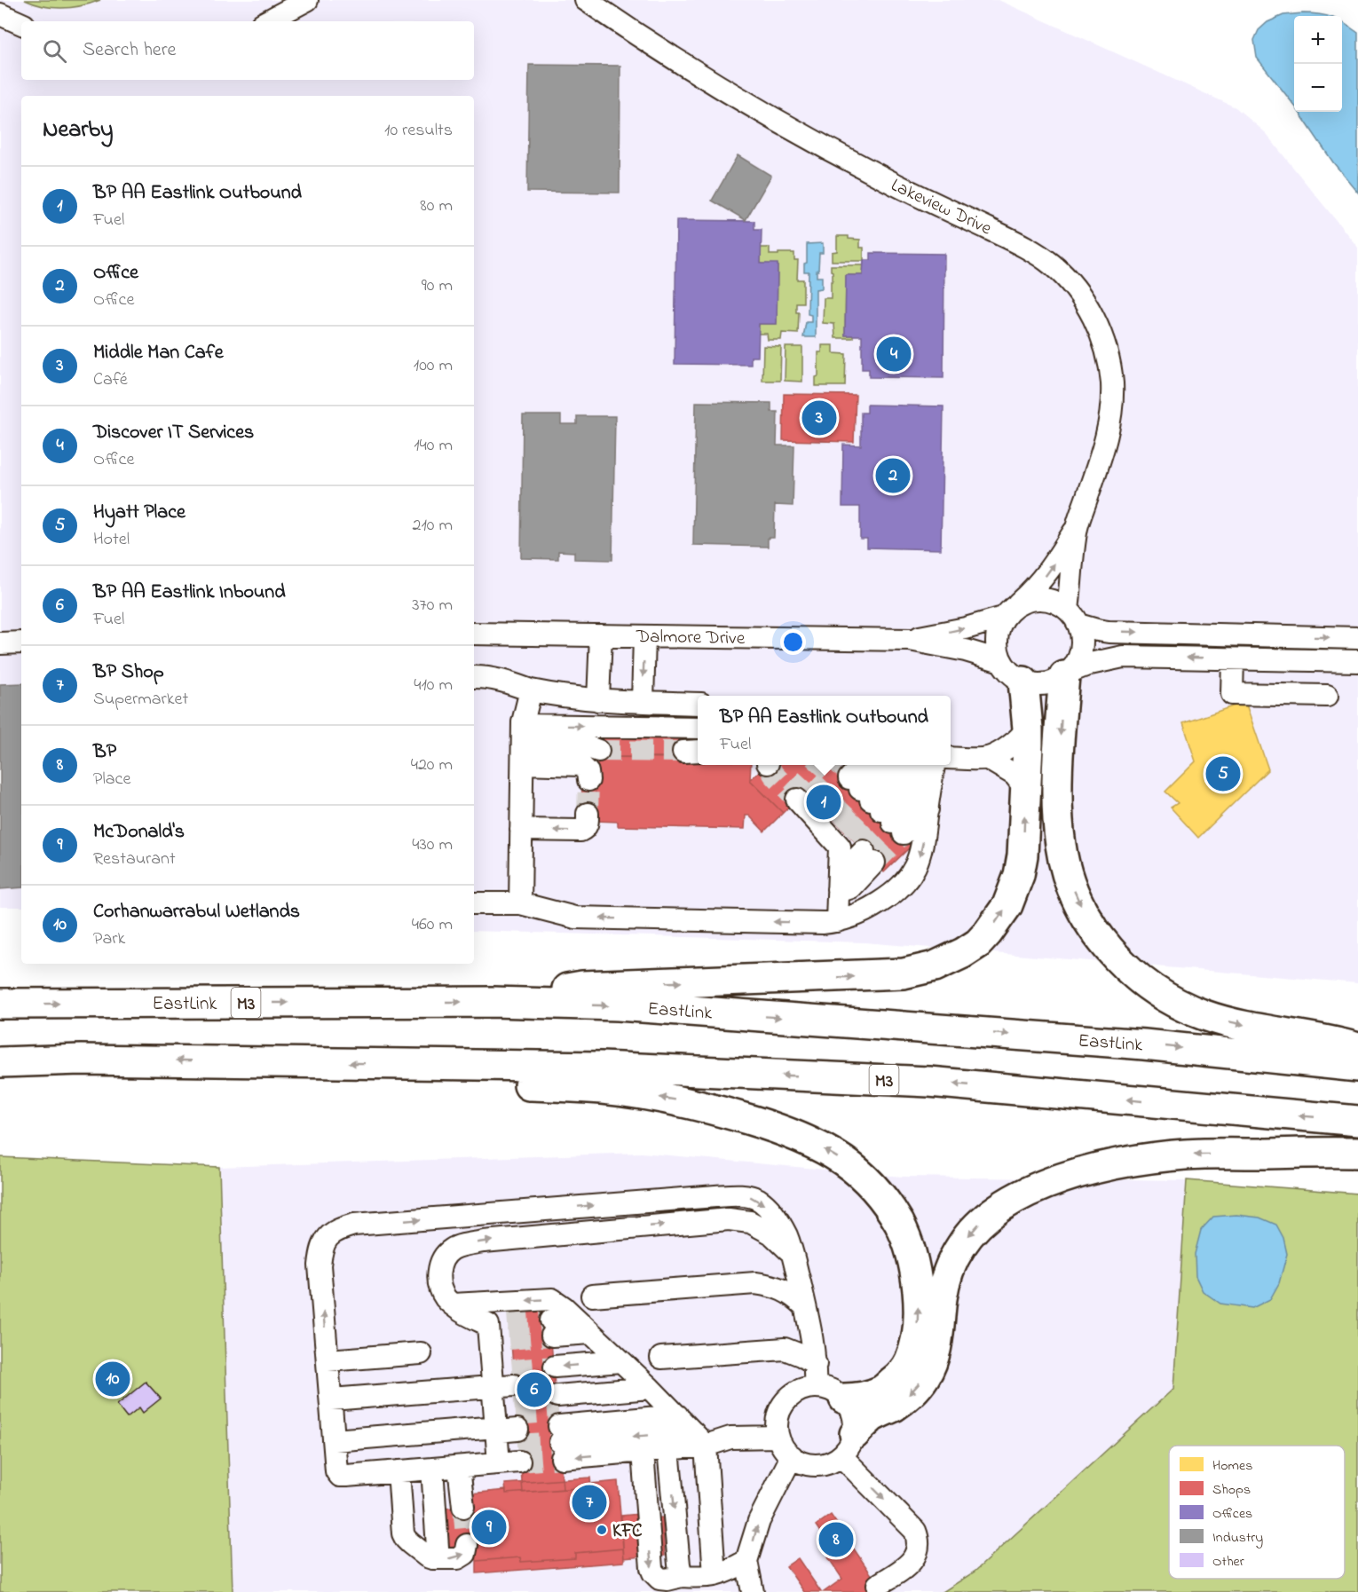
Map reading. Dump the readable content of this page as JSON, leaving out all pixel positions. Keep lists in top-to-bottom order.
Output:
{
  "streets": {
    "highway": ["EastLink", "M3"],
    "street": ["Lakeview Drive", "Dalmore Drive"]
  },
  "crossings": [
    ["Lakeview Drive", "Dalmore Drive"]
  ],
  "places": ["KFC"],
  "legend": [
    "Homes",
    "Shops",
    "Offices",
    "Industry",
    "Other"
  ],
  "page": {
    "map_buttons": ["+", "−"],
    "search": "Search here",
    "heading": ["Nearby", "10 results"],
    "list": [
      {
        "mark": "1",
        "name": "BP AA Eastlink Outbound",
        "note": "Fuel",
        "value": "80 m"
      },
      {
        "mark": "2",
        "name": "Office",
        "note": "Office",
        "value": "90 m"
      },
      {
        "mark": "3",
        "name": "Middle Man Cafe",
        "note": "Café",
        "value": "100 m"
      },
      {
        "mark": "4",
        "name": "Discover IT Services",
        "note": "Office",
        "value": "140 m"
      },
      {
        "mark": "5",
        "name": "Hyatt Place",
        "note": "Hotel",
        "value": "210 m"
      },
      {
        "mark": "6",
        "name": "BP AA Eastlink Inbound",
        "note": "Fuel",
        "value": "370 m"
      },
      {
        "mark": "7",
        "name": "BP Shop",
        "note": "Supermarket",
        "value": "410 m"
      },
      {
        "mark": "8",
        "name": "BP",
        "note": "Place",
        "value": "420 m"
      },
      {
        "mark": "9",
        "name": "McDonald's",
        "note": "Restaurant",
        "value": "430 m"
      },
      {
        "mark": "10",
        "name": "Corhanwarrabul Wetlands",
        "note": "Park",
        "value": "460 m"
      }
    ],
    "pins": [
      "4",
      "3",
      "2",
      "5",
      "1",
      "10",
      "6",
      "7",
      "9",
      "8"
    ],
    "popup": ["BP AA Eastlink Outbound", "Fuel"]
  }
}
